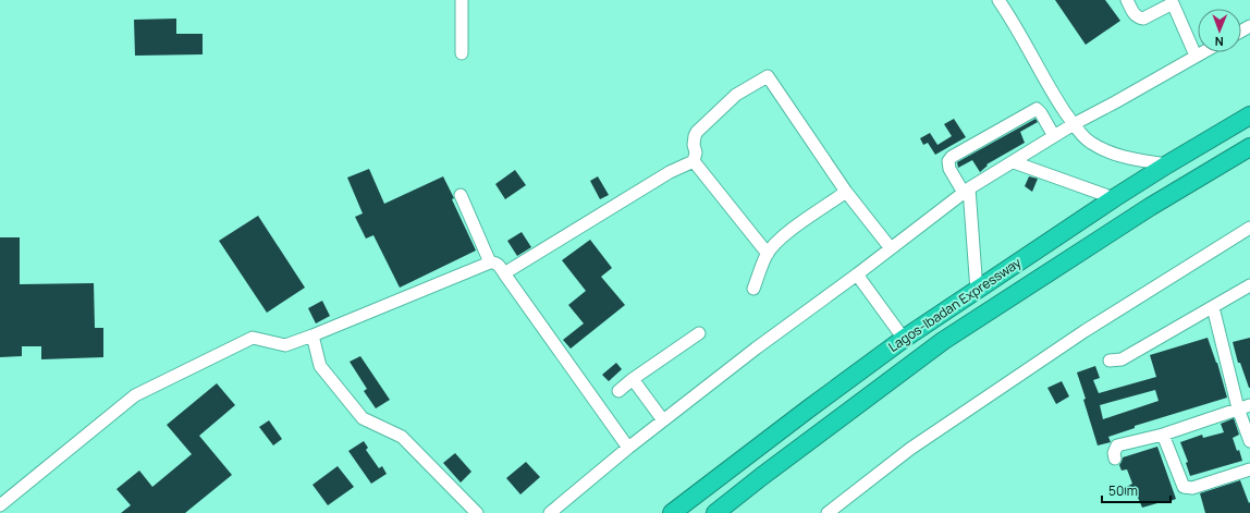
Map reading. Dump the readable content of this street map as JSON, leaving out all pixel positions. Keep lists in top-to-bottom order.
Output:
{
  "streets": {
    "highway": ["Lagos-Ibadan Expressway"]
  },
  "scale_bar": "50 m",
  "north": "bottom"
}
